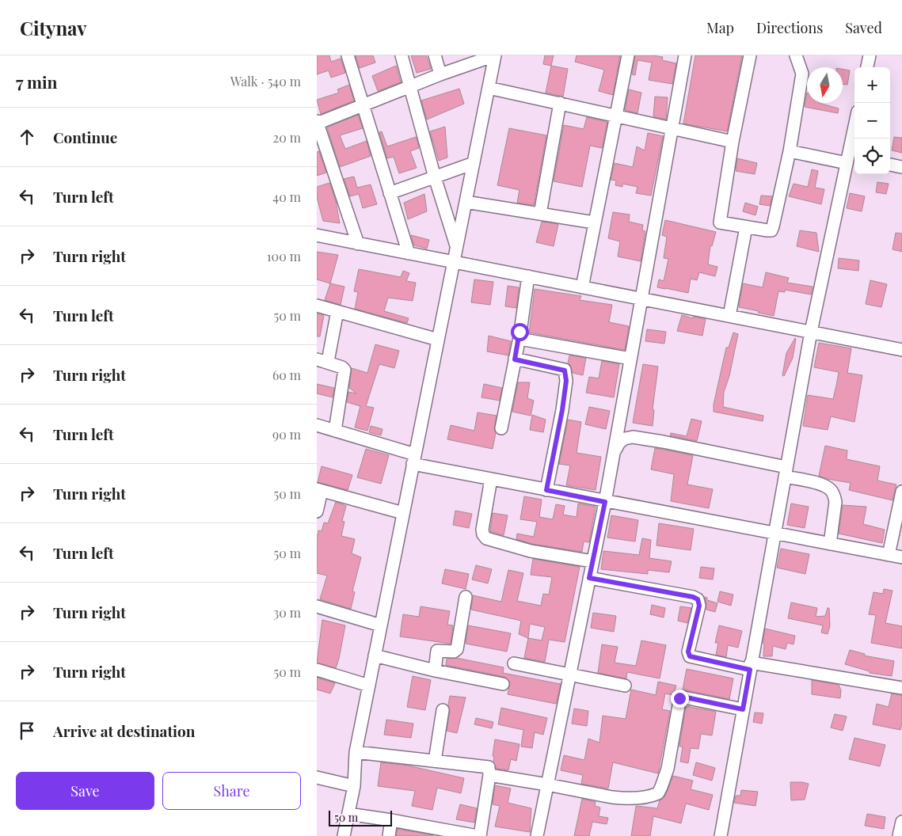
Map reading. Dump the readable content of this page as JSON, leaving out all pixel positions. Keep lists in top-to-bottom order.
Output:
{
  "scale_bar": "50 m",
  "north": "bottom",
  "page": {
    "header": "Citynav",
    "nav": ["Map", "Directions", "Saved"],
    "heading": ["7 min", "Walk · 540 m"],
    "map_buttons": ["+", "−"],
    "list": [
      ["Continue", "20 m"],
      ["Turn left", "40 m"],
      ["Turn right", "100 m"],
      ["Turn left", "50 m"],
      ["Turn right", "60 m"],
      ["Turn left", "90 m"],
      ["Turn right", "50 m"],
      ["Turn left", "50 m"],
      ["Turn right", "30 m"],
      ["Turn right", "50 m"],
      "Arrive at destination"
    ],
    "buttons": ["Save", "Share"],
    "scale": "50 m"
  }
}
